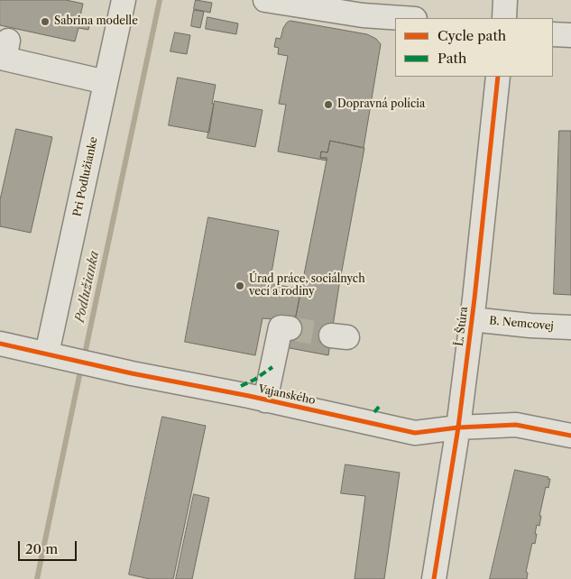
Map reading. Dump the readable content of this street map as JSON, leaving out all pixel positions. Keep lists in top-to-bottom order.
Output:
{
  "streets": {
    "street": [
      "Pri Podlužianke",
      "B. Nemcovej",
      "Ľ. Štúra",
      "Vajanského"
    ]
  },
  "crossings": [
    ["Pri Podlužianke", "Vajanského"],
    ["B. Nemcovej", "Ľ. Štúra"],
    ["Ľ. Štúra", "Vajanského"]
  ],
  "water": ["Podlužianka"],
  "places": ["Sabrina modelle", "Dopravná polícia", "Úrad práce, sociálnych vecí a rodiny"],
  "legend": ["Cycle path", "Path"],
  "scale_bar": "20 m"
}
